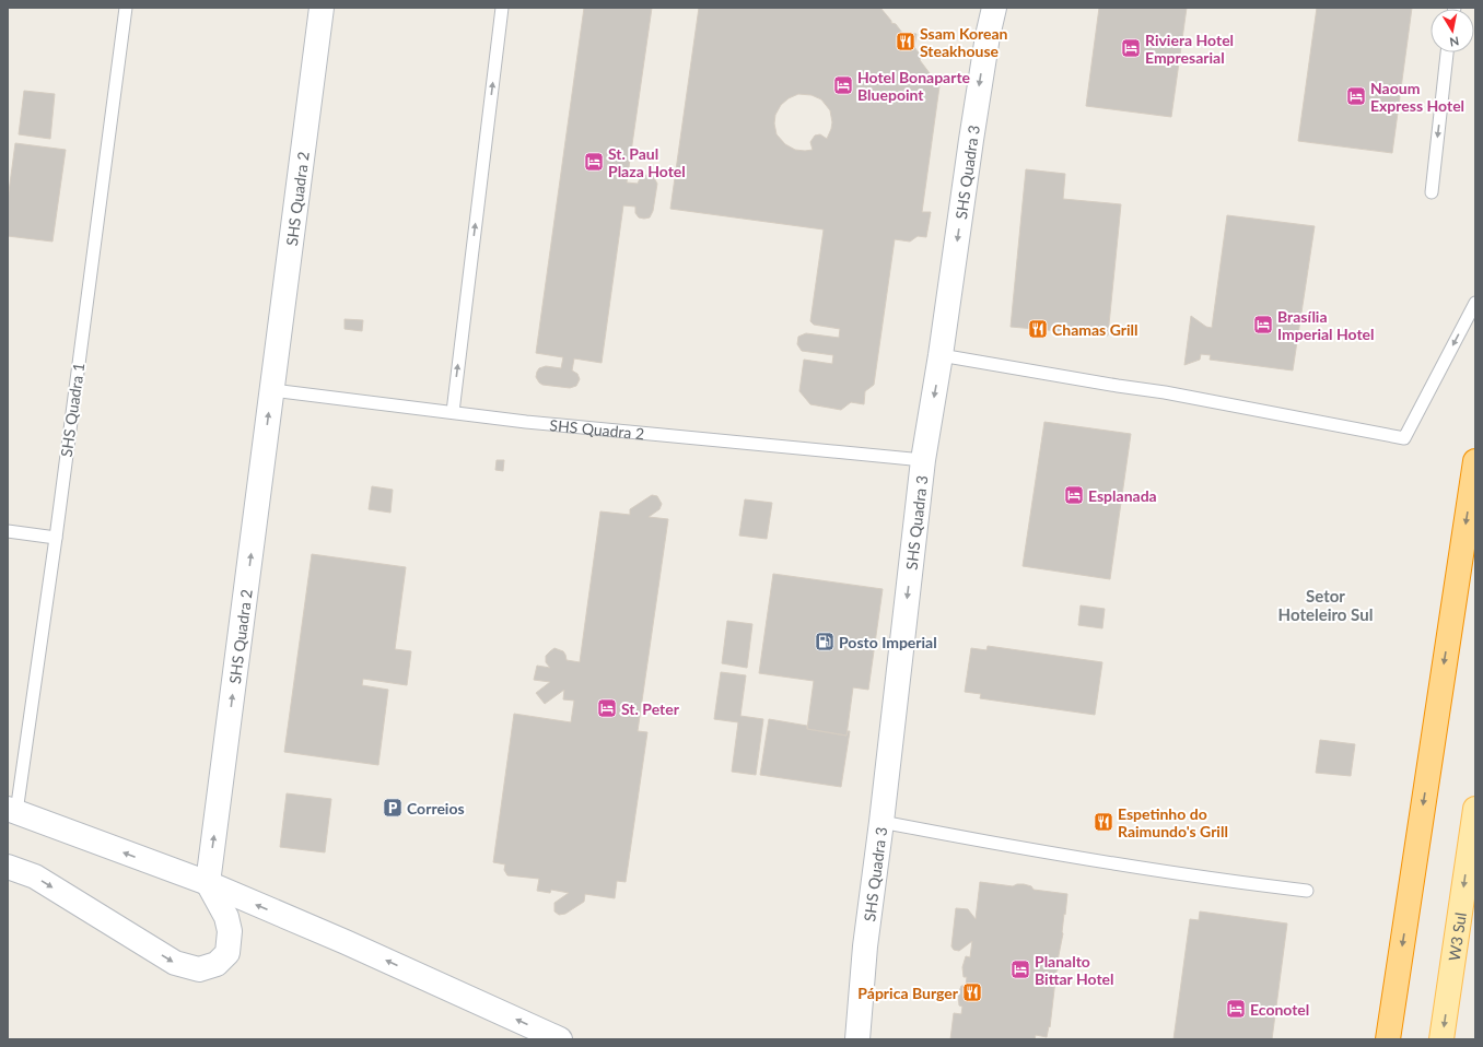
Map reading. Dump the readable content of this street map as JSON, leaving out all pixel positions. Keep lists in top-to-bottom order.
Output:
{
  "streets": {
    "main road": ["W3 Sul"],
    "street": ["SHS Quadra 3", "SHS Quadra 2"],
    "lane": ["SHS Quadra 1"]
  },
  "crossings": [
    ["SHS Quadra 3", "SHS Quadra 2"]
  ],
  "one_way": ["SHS Quadra 3", "W3 Sul"],
  "districts": ["Setor Hoteleiro Sul"],
  "places": {
    "restaurant": [
      "Ssam Korean Steakhouse",
      "Chamas Grill",
      "Espetinho do Raimundo's Grill",
      "Páprica Burger"
    ],
    "hotel": [
      "Riviera Hotel Empresarial",
      "Hotel Bonaparte Bluepoint",
      "Naoum Express Hotel",
      "St. Paul Plaza Hotel",
      "Brasília Imperial Hotel",
      "Esplanada",
      "St. Peter",
      "Planalto Bittar Hotel",
      "Econotel"
    ],
    "fuel station": ["Posto Imperial"],
    "parking": ["Correios"]
  },
  "north": "bottom"
}
